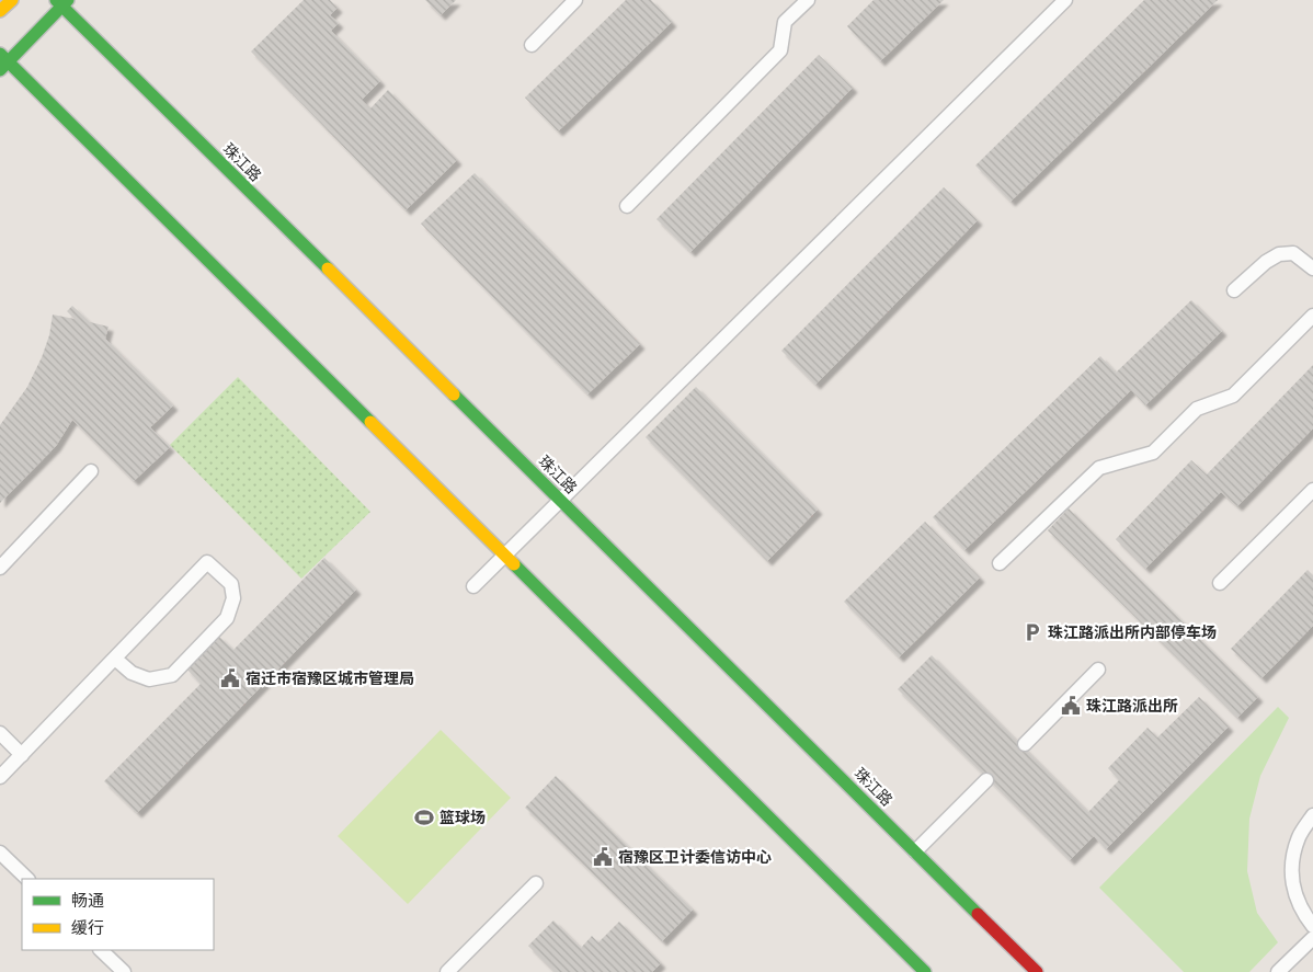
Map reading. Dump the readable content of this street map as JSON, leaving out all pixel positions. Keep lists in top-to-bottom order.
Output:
{
  "streets": {
    "street": ["珠江路"]
  },
  "places": {
    "parking": ["珠江路派出所内部停车场"],
    "public building": ["宿迁市宿豫区城市管理局", "珠江路派出所", "宿豫区卫计委信访中心"],
    "sports": ["篮球场"]
  },
  "legend": ["畅通", "缓行"]
}
